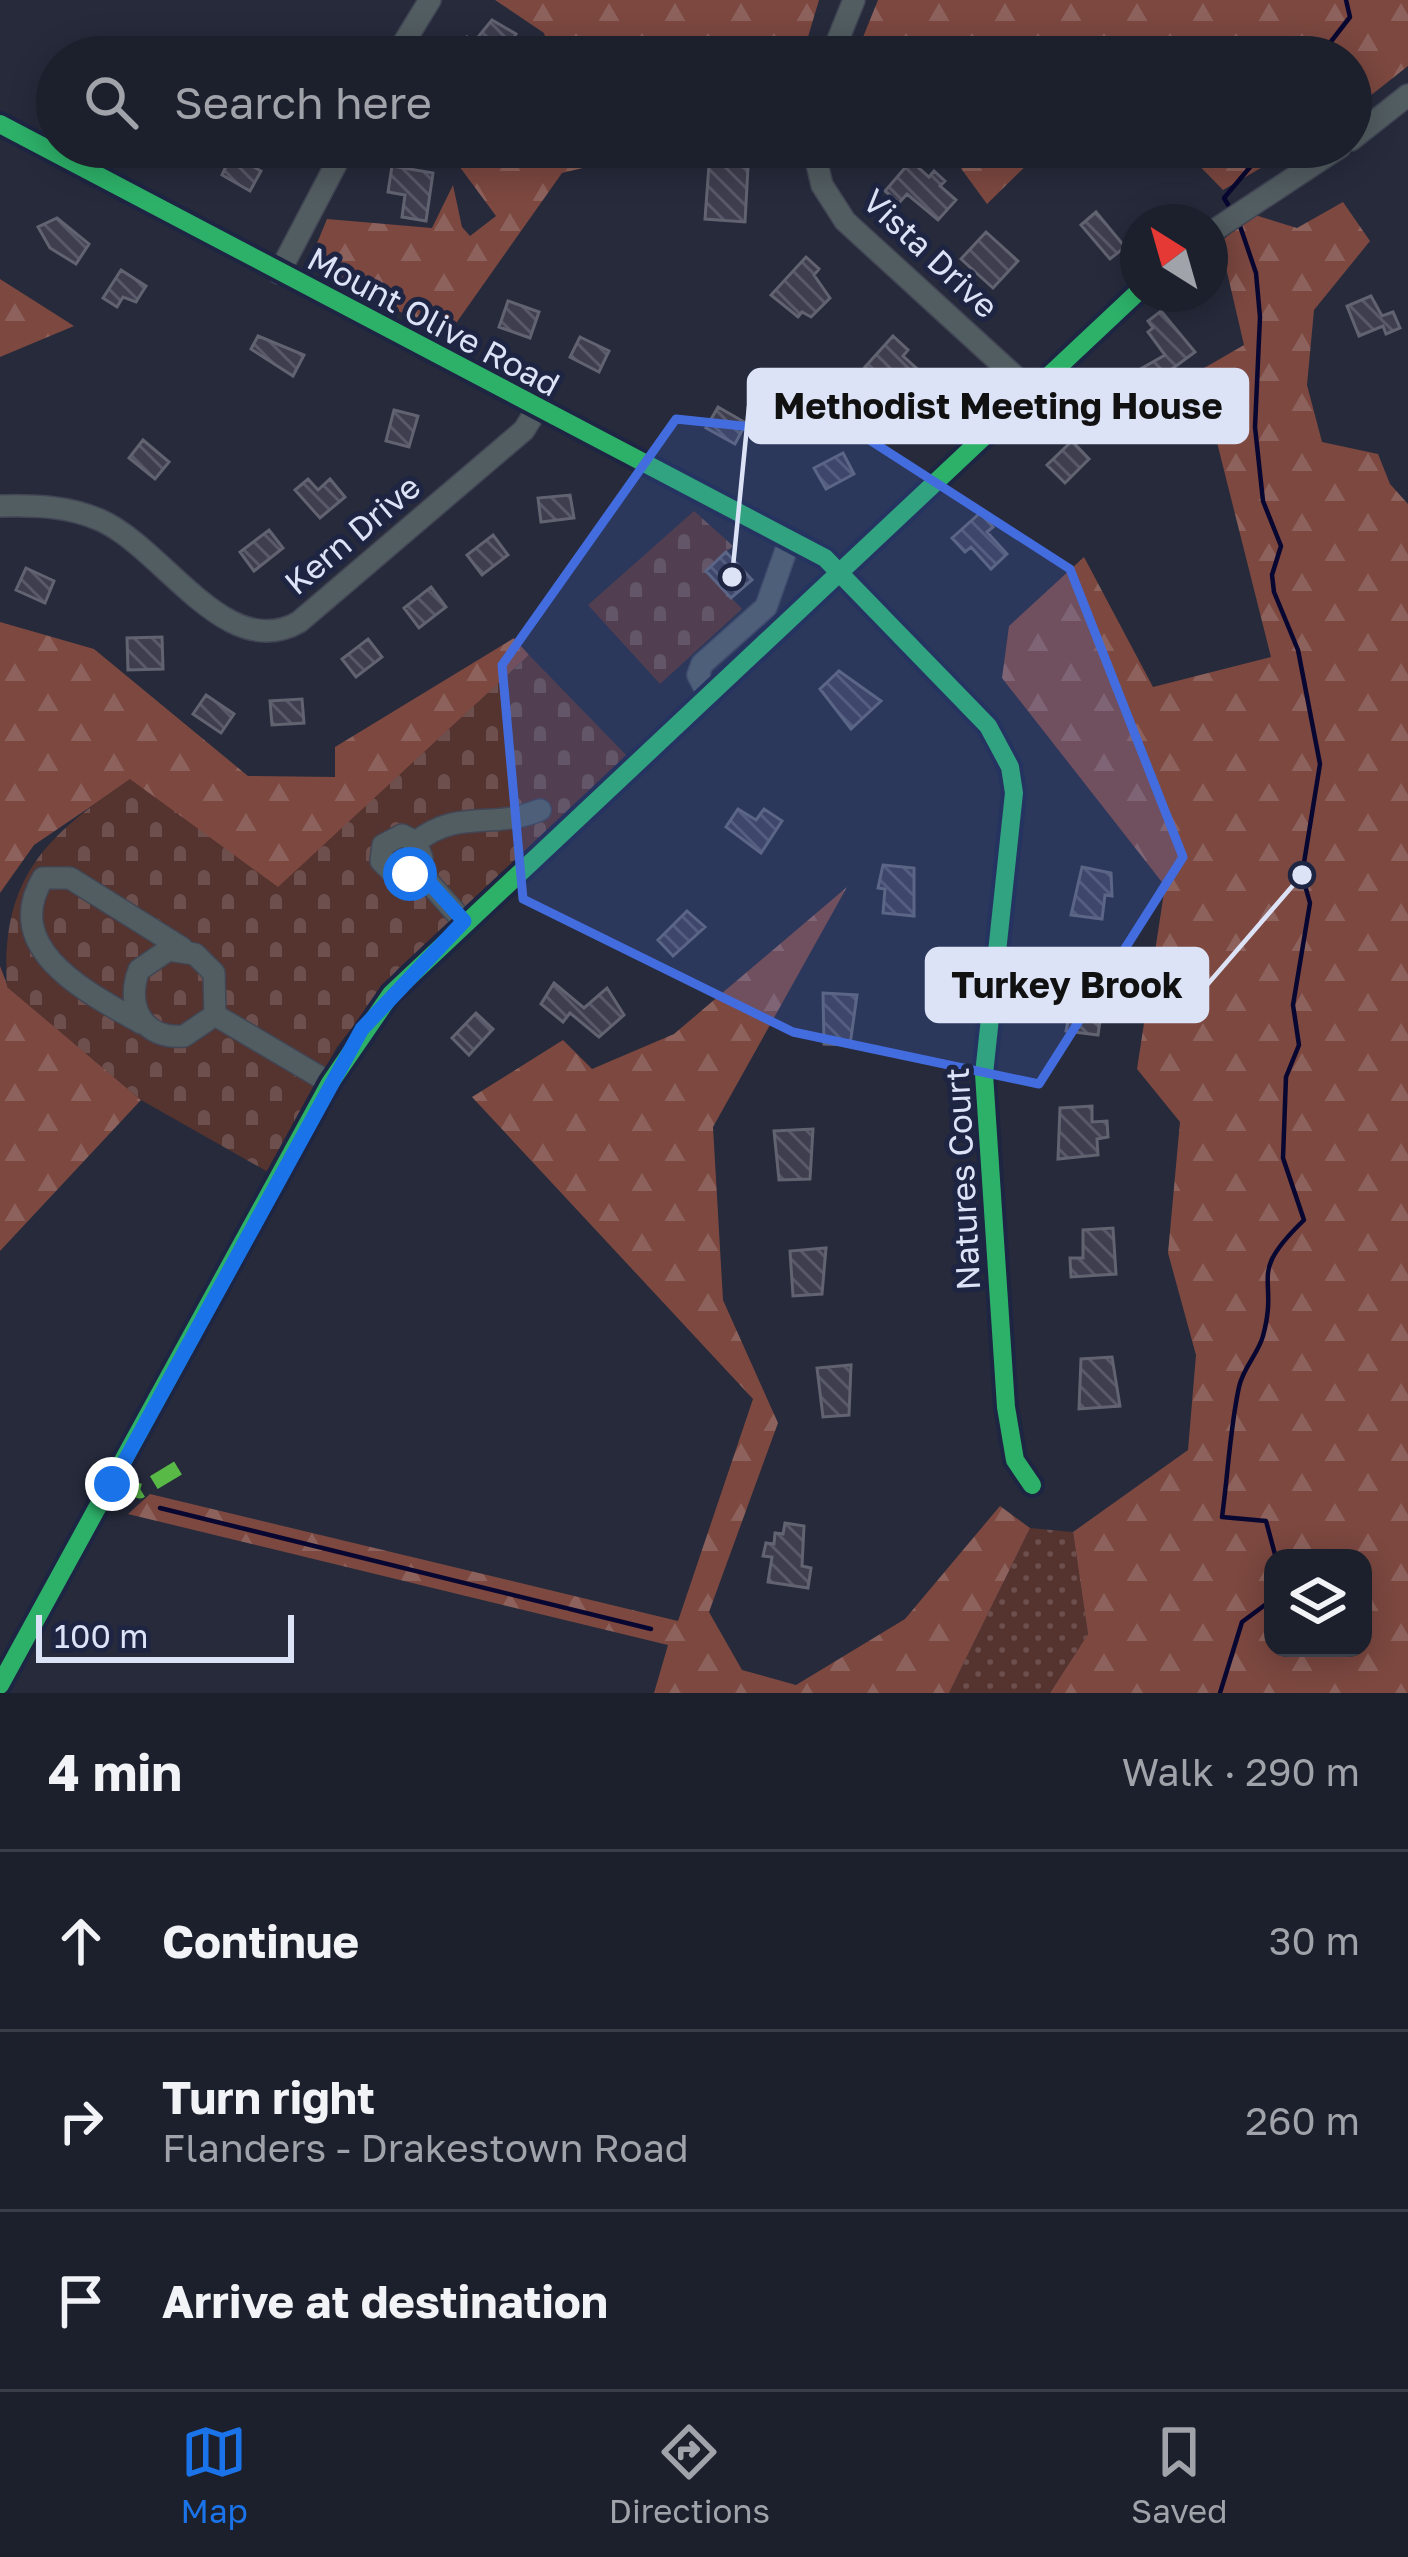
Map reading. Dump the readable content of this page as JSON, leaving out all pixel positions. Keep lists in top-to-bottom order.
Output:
{
  "streets": {
    "street": [
      "Vista Drive",
      "Mount Olive Road",
      "Kern Drive",
      "Natures Court"
    ]
  },
  "crossings": [
    ["Mount Olive Road", "Kern Drive"],
    ["Mount Olive Road", "Natures Court"]
  ],
  "places": ["Methodist Meeting House", "Turkey Brook"],
  "scale_bar": "100 m",
  "north": "top left",
  "page": {
    "search": "Search here",
    "scale": "100 m",
    "heading": ["4 min", "Walk · 290 m"],
    "list": [
      ["Continue", "30 m"],
      ["Turn right", "Flanders - Drakestown Road", "260 m"],
      "Arrive at destination"
    ],
    "nav": ["Map", "Directions", "Saved"]
  }
}
